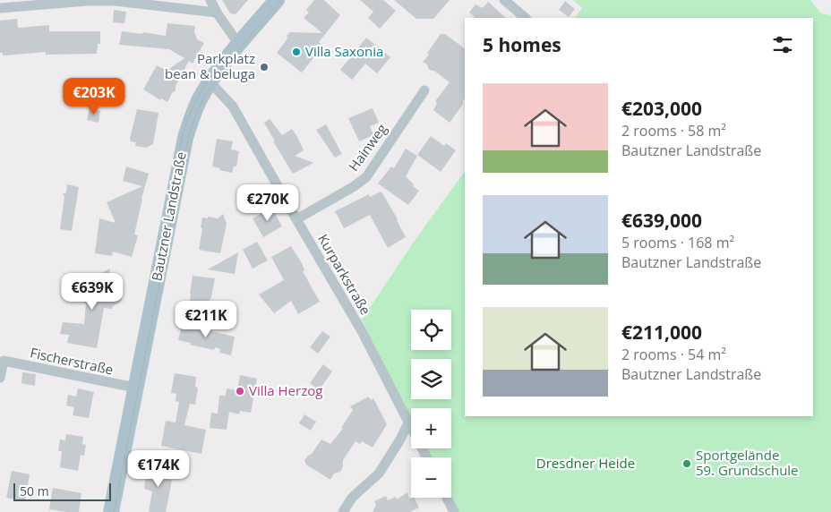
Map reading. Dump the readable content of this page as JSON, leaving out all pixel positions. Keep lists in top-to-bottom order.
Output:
{
  "streets": {
    "main road": ["Bautzner Landstraße"],
    "street": ["Hainweg", "Kurparkstraße", "Fischerstraße"]
  },
  "crossings": [
    ["Hainweg", "Kurparkstraße"],
    ["Bautzner Landstraße", "Kurparkstraße"],
    ["Bautzner Landstraße", "Fischerstraße"]
  ],
  "parks": ["Dresdner Heide"],
  "places": [
    "Villa Saxonia",
    "Parkplatz bean & beluga",
    "Villa Herzog",
    "Sportgelände 59. Grundschule"
  ],
  "scale_bar": "50 m",
  "page": {
    "heading": "5 homes",
    "list": [
      {
        "name": "€203,000",
        "note": "2 rooms · 58 m² · Bautzner Landstraße"
      },
      {
        "name": "€639,000",
        "note": "5 rooms · 168 m² · Bautzner Landstraße"
      },
      {
        "name": "€211,000",
        "note": "2 rooms · 54 m² · Bautzner Landstraße"
      }
    ],
    "price": [
      "€203K",
      "€270K",
      "€639K",
      "€211K",
      "€174K"
    ],
    "map_buttons": ["+", "−"],
    "scale": "50 m"
  }
}
